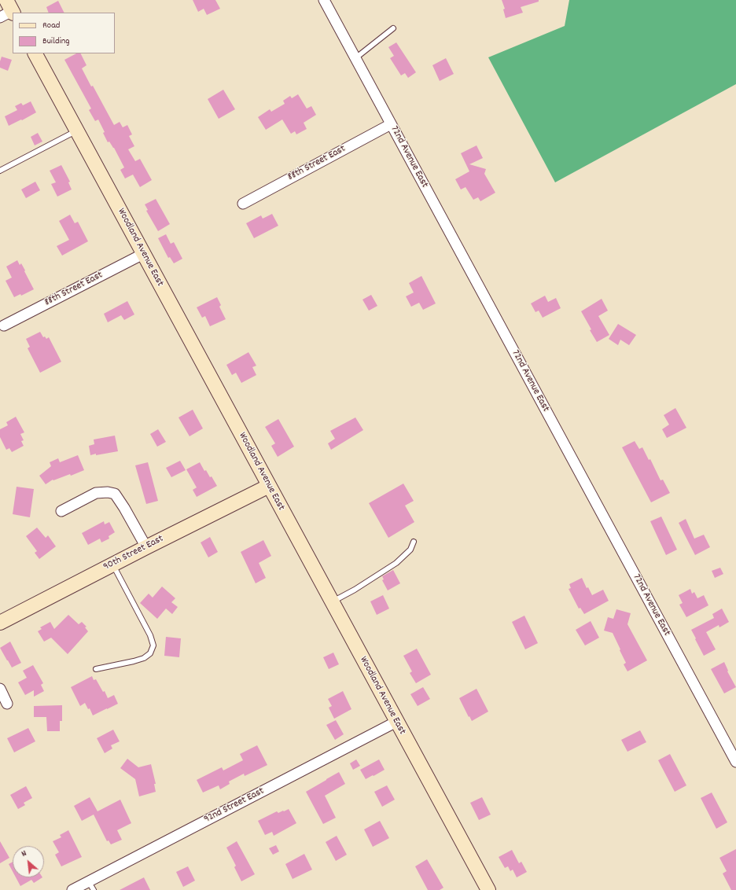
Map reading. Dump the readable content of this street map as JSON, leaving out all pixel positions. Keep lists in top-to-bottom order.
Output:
{
  "streets": {
    "street": [
      "72nd Avenue East",
      "88th Street East",
      "Woodland Avenue East",
      "90th Street East",
      "92nd Street East"
    ]
  },
  "crossings": [
    ["72nd Avenue East", "88th Street East"],
    ["88th Street East", "Woodland Avenue East"],
    ["Woodland Avenue East", "90th Street East"],
    ["Woodland Avenue East", "92nd Street East"]
  ],
  "legend": ["Road", "Building"],
  "north": "top left"
}
